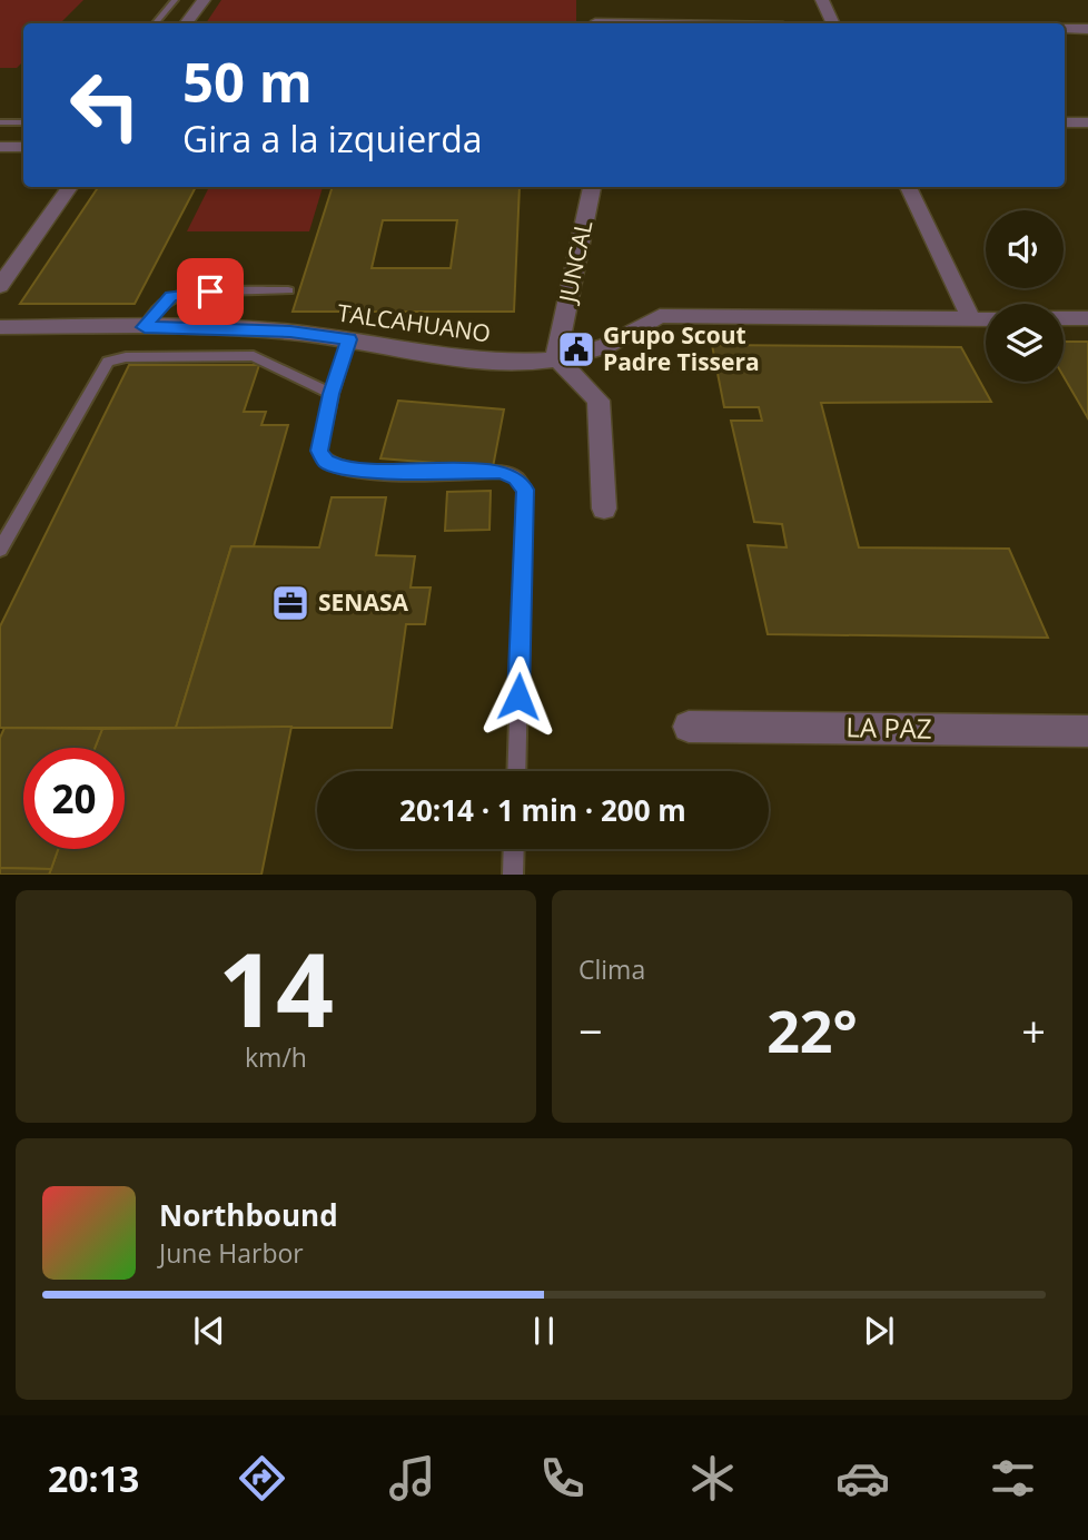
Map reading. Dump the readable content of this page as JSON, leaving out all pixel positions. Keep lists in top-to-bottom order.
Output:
{
  "streets": {
    "street": ["JUNCAL", "TALCAHUANO", "LA PAZ"]
  },
  "crossings": [
    ["JUNCAL", "TALCAHUANO"]
  ],
  "places": {
    "public building": ["Grupo Scout Padre Tissera"],
    "office": ["SENASA"]
  },
  "page": {
    "turn": ["50 m", "Gira a la izquierda"],
    "limit": "20",
    "trip": "20:14 · 1 min · 200 m",
    "tile": [
      ["14", "km/h"],
      "Clima"
    ],
    "heat": ["−", "22°", "+"],
    "song": ["Northbound", "June Harbor"],
    "tabs": "20:13"
  }
}
